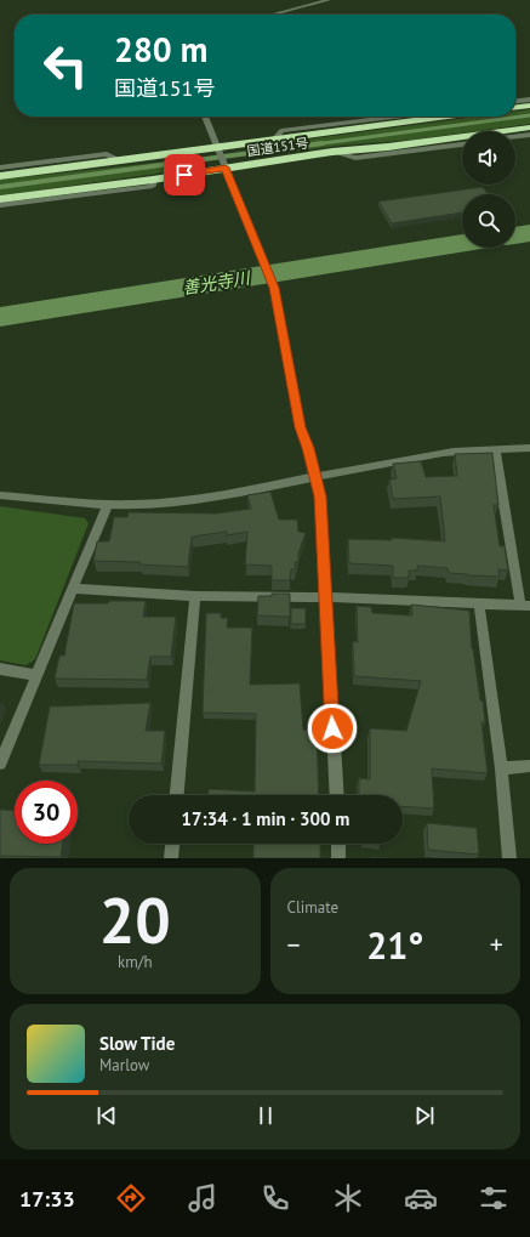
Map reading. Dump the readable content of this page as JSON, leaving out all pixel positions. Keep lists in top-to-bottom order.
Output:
{
  "streets": {
    "highway": ["国道151号"]
  },
  "water": ["善光寺川"],
  "page": {
    "turn": ["280 m", "国道151号"],
    "limit": "30",
    "trip": "17:34 · 1 min · 300 m",
    "tile": [
      ["20", "km/h"],
      "Climate"
    ],
    "heat": ["−", "21°", "+"],
    "song": ["Slow Tide", "Marlow"],
    "tabs": "17:33"
  }
}
